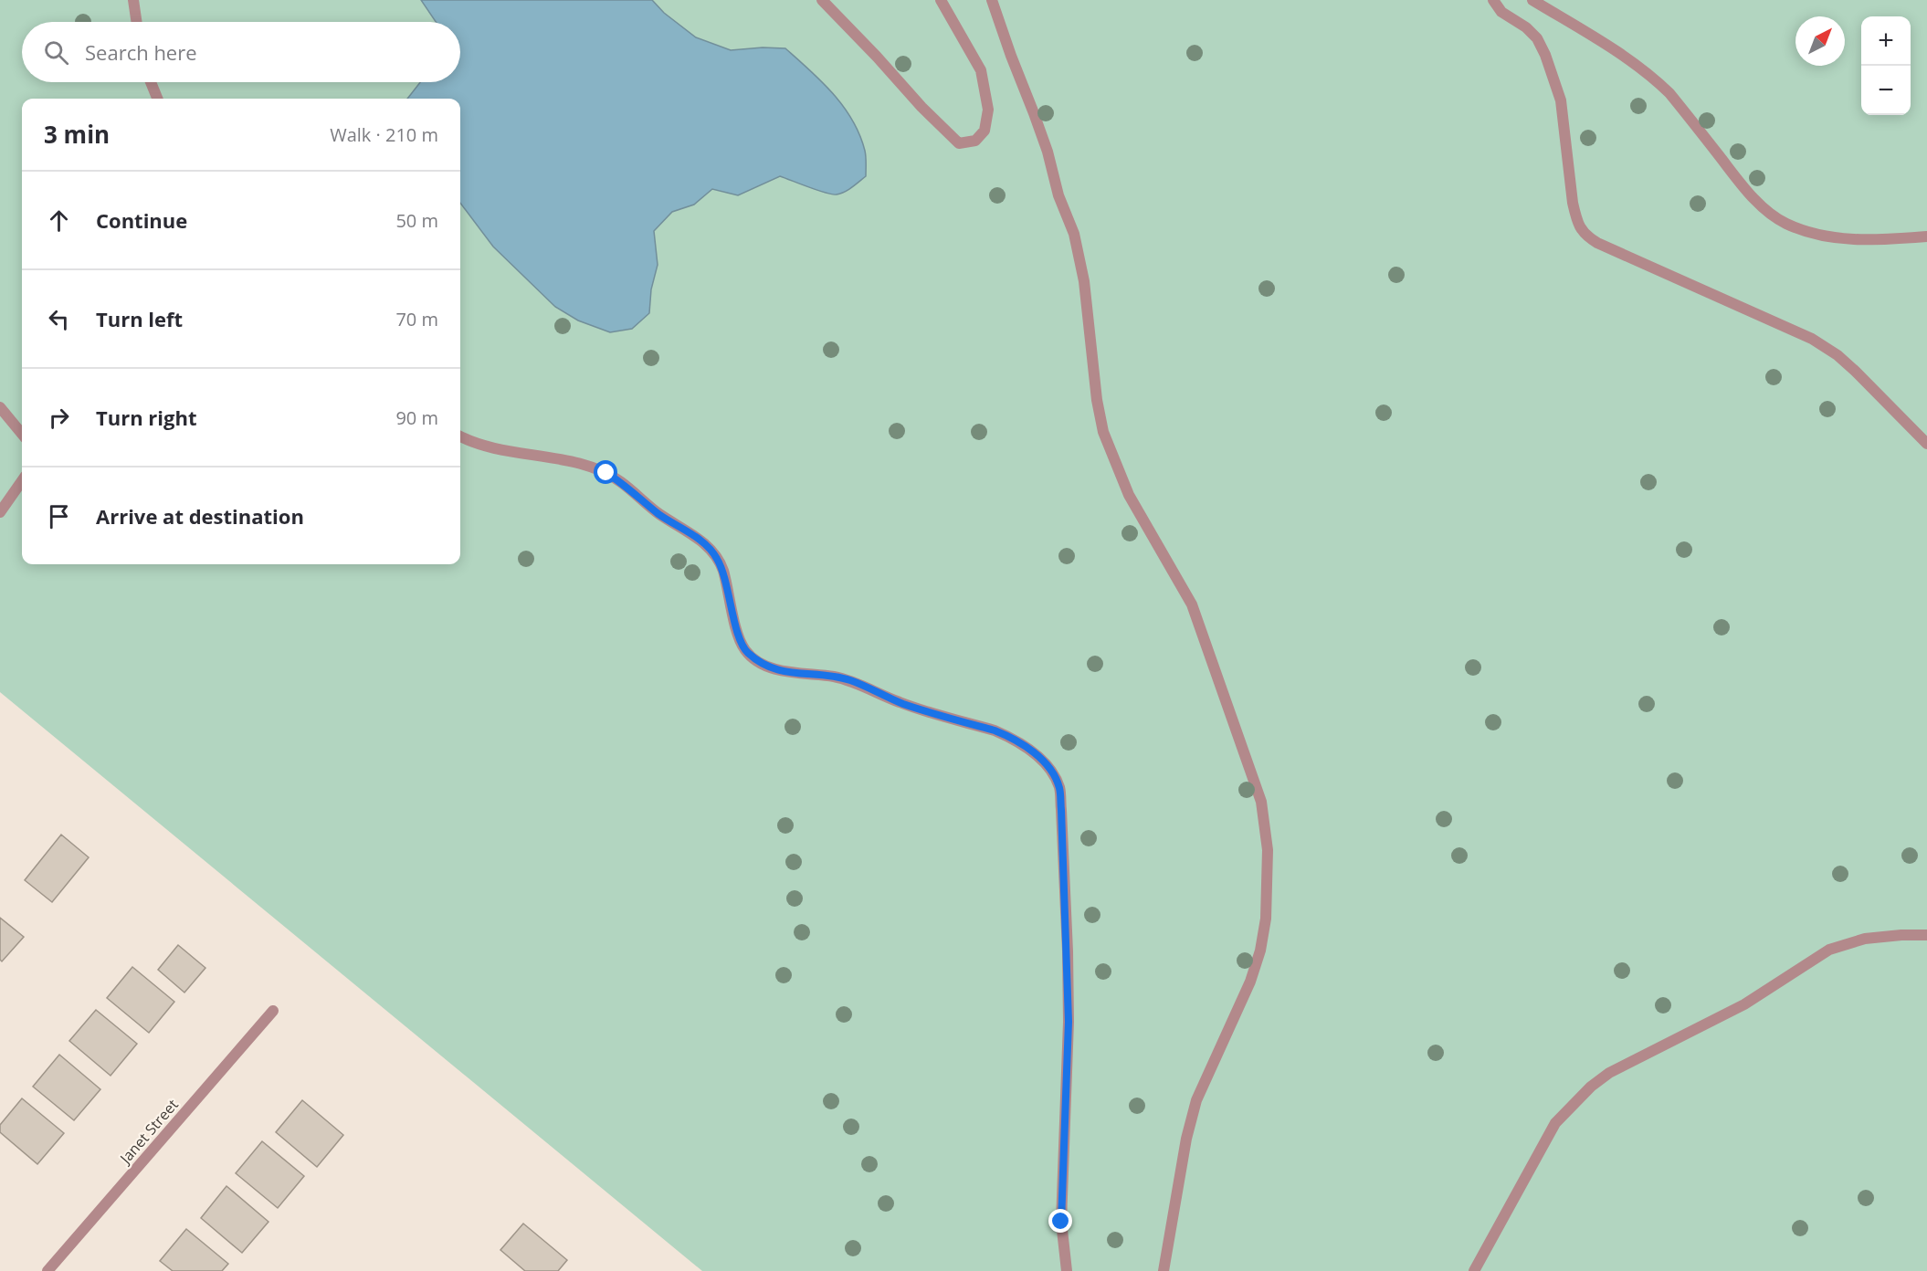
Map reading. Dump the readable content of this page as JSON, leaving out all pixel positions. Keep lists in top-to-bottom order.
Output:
{
  "streets": {
    "street": ["Janet Street"]
  },
  "north": "top right",
  "page": {
    "map_buttons": ["+", "−"],
    "search": "Search here",
    "heading": ["3 min", "Walk · 210 m"],
    "list": [
      ["Continue", "50 m"],
      ["Turn left", "70 m"],
      ["Turn right", "90 m"],
      "Arrive at destination"
    ]
  }
}
